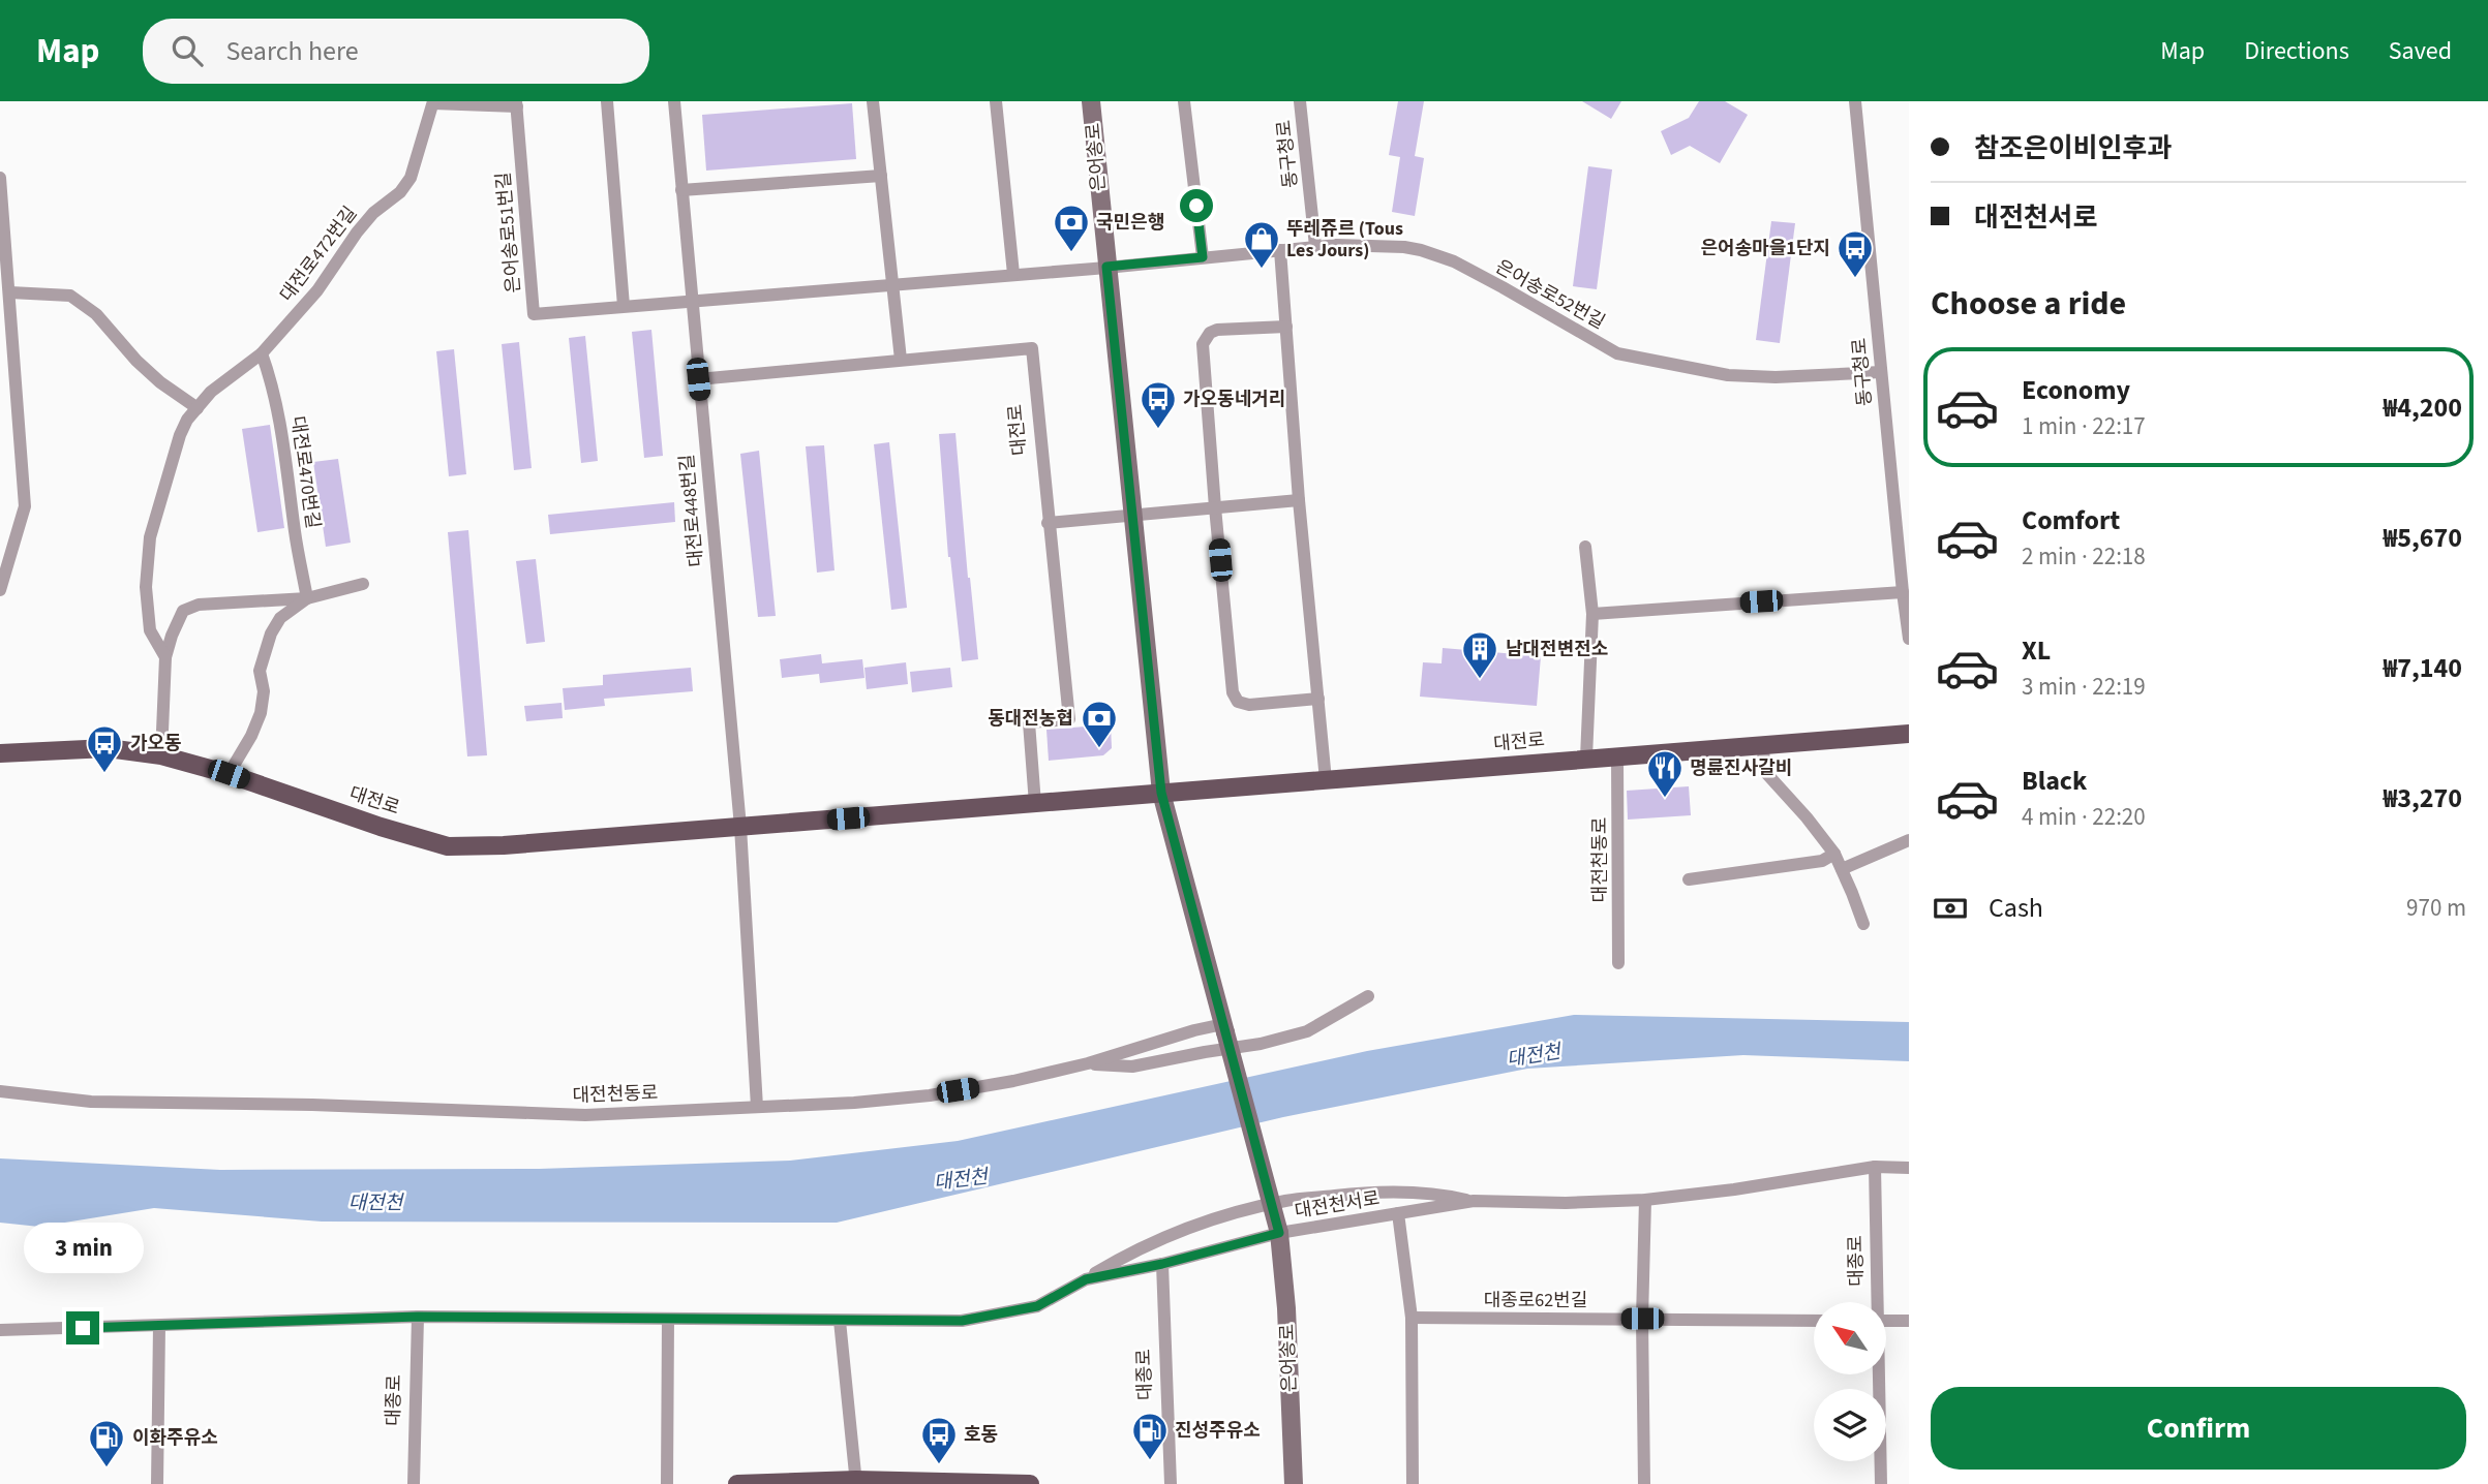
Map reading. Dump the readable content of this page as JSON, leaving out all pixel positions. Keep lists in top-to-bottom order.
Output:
{
  "streets": {
    "main road": ["은어송로", "대전로"],
    "street": [
      "동구청로",
      "은어송로51번길",
      "대전로472번길",
      "은어송로52번길",
      "대전로470번길",
      "대전로448번길",
      "대전천동로",
      "대전천서로",
      "대종로",
      "대종로62번길"
    ]
  },
  "crossings": [
    ["동구청로", "은어송로52번길"],
    ["은어송로", "은어송로51번길"],
    ["은어송로", "은어송로52번길"],
    ["은어송로", "대전로"],
    ["은어송로", "대전천동로"],
    ["은어송로", "대전천서로"],
    ["은어송로51번길", "은어송로52번길"],
    ["은어송로51번길", "대전로448번길"],
    ["대전로472번길", "대전로"],
    ["대전로472번길", "대전로470번길"],
    ["대전로", "대전로448번길"],
    ["대전로", "대전천동로"],
    ["대전천서로", "대종로"]
  ],
  "water": ["대전천"],
  "places": {
    "bank": ["국민은행", "동대전농협"],
    "shop": ["뚜레쥬르 (Tous Les Jours)"],
    "bus stop": [
      "은어송마을1단지",
      "가오동네거리",
      "가오동",
      "호동"
    ],
    "building": ["남대전변전소"],
    "restaurant": ["명륜진사갈비"],
    "fuel station": ["진성주유소", "이화주유소"]
  },
  "north": "top left",
  "page": {
    "header": "Map",
    "search": "Search here",
    "nav": ["Map", "Directions", "Saved"],
    "banner": ["참조은이비인후과", "대전천서로"],
    "heading": "Choose a ride",
    "list": [
      {
        "name": "Economy",
        "note": "1 min · 22:17",
        "value": "₩4,200"
      },
      {
        "name": "Comfort",
        "note": "2 min · 22:18",
        "value": "₩5,670"
      },
      {
        "name": "XL",
        "note": "3 min · 22:19",
        "value": "₩7,140"
      },
      {
        "name": "Black",
        "note": "4 min · 22:20",
        "value": "₩3,270"
      }
    ],
    "pay": ["Cash", "970 m"],
    "bubble": "3 min",
    "buttons": "Confirm"
  }
}
